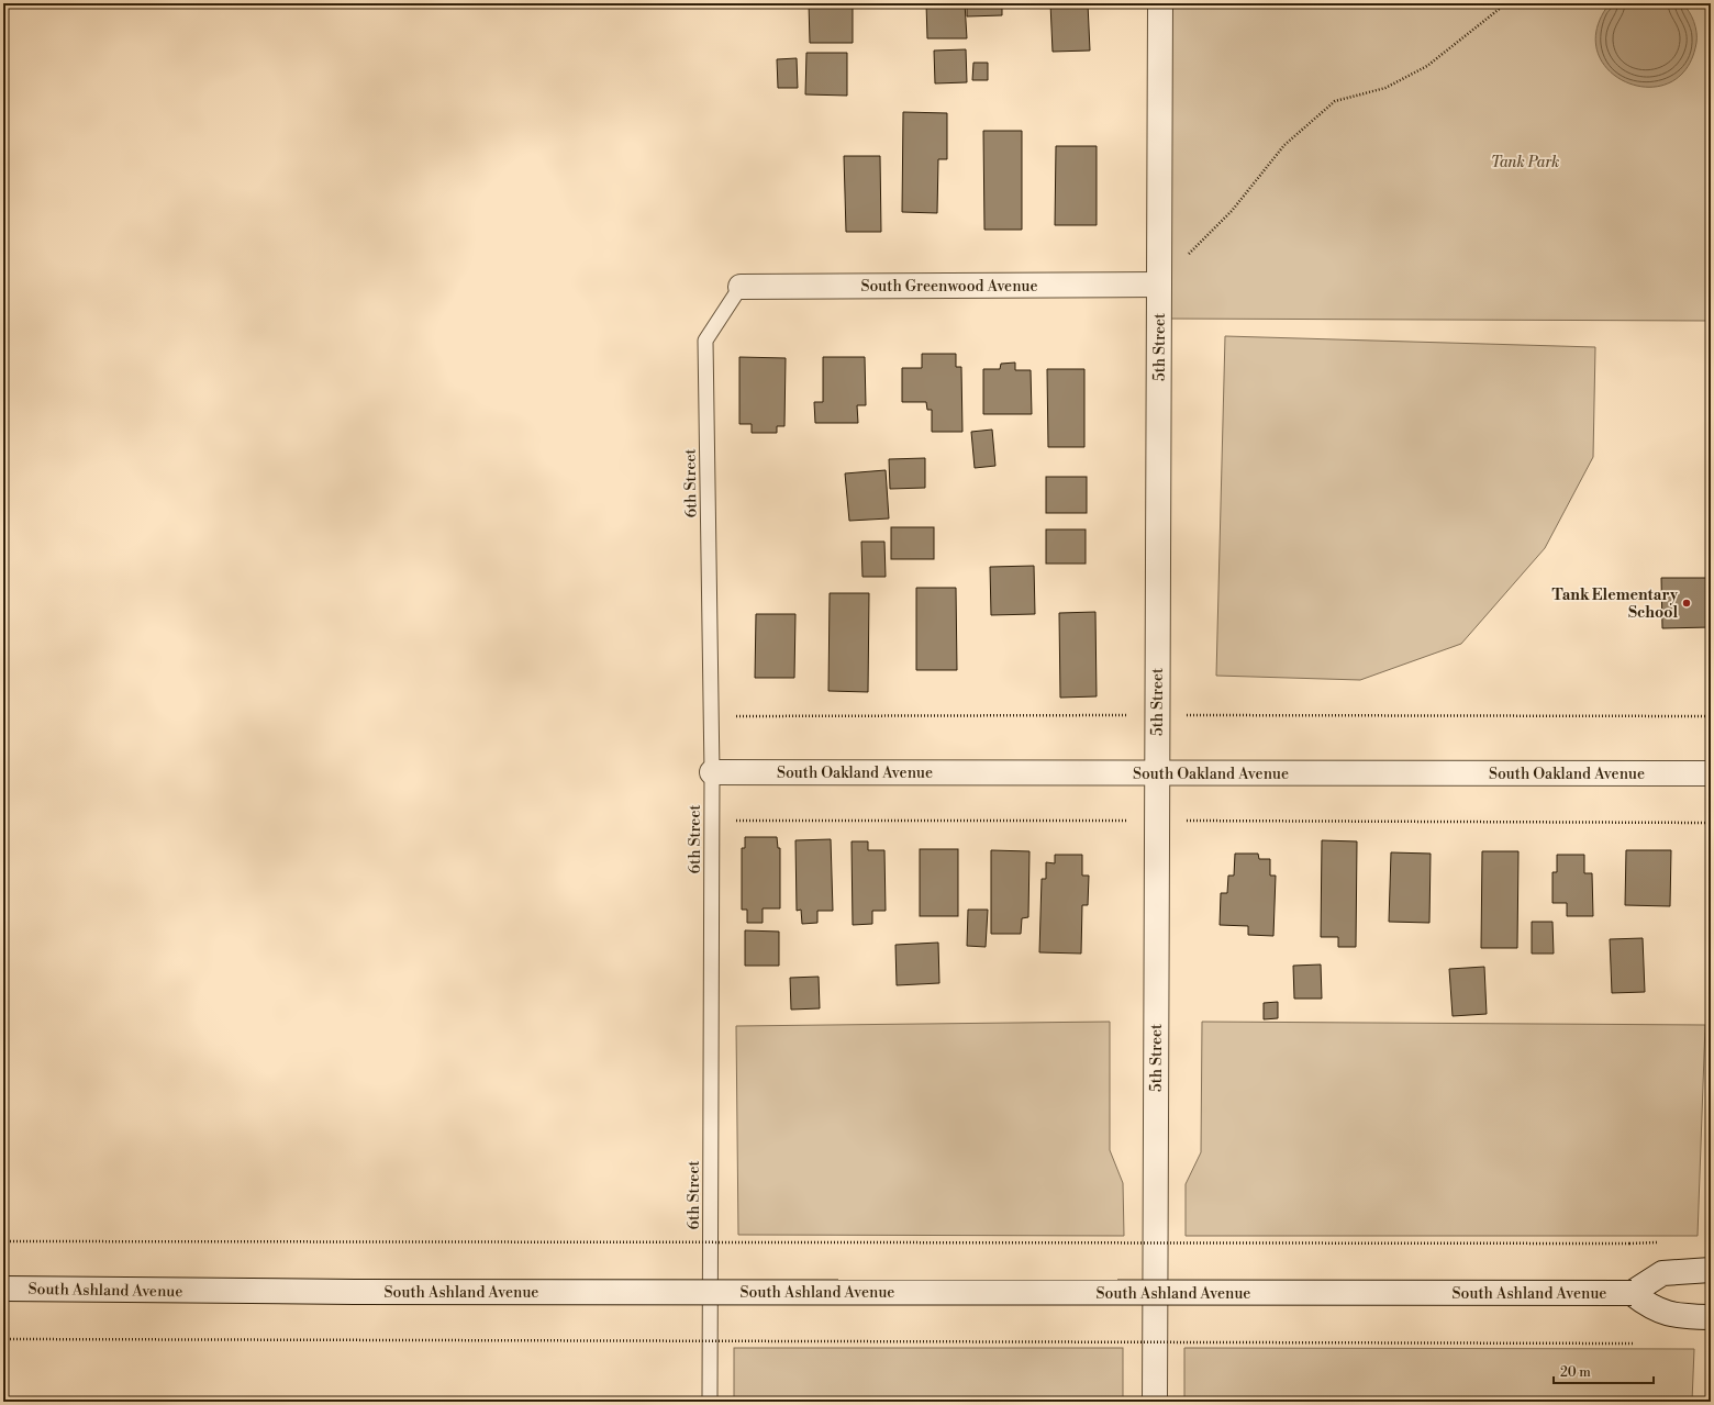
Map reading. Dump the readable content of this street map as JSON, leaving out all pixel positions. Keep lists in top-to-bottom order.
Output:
{
  "streets": {
    "street": [
      "South Greenwood Avenue",
      "5th Street",
      "South Oakland Avenue",
      "South Ashland Avenue"
    ],
    "lane": ["6th Street"]
  },
  "crossings": [
    ["South Greenwood Avenue", "5th Street"],
    ["South Greenwood Avenue", "6th Street"],
    ["5th Street", "South Oakland Avenue"],
    ["6th Street", "South Oakland Avenue"]
  ],
  "parks": ["Tank Park"],
  "places": ["Tank Elementary School"],
  "scale_bar": "20 m"
}
